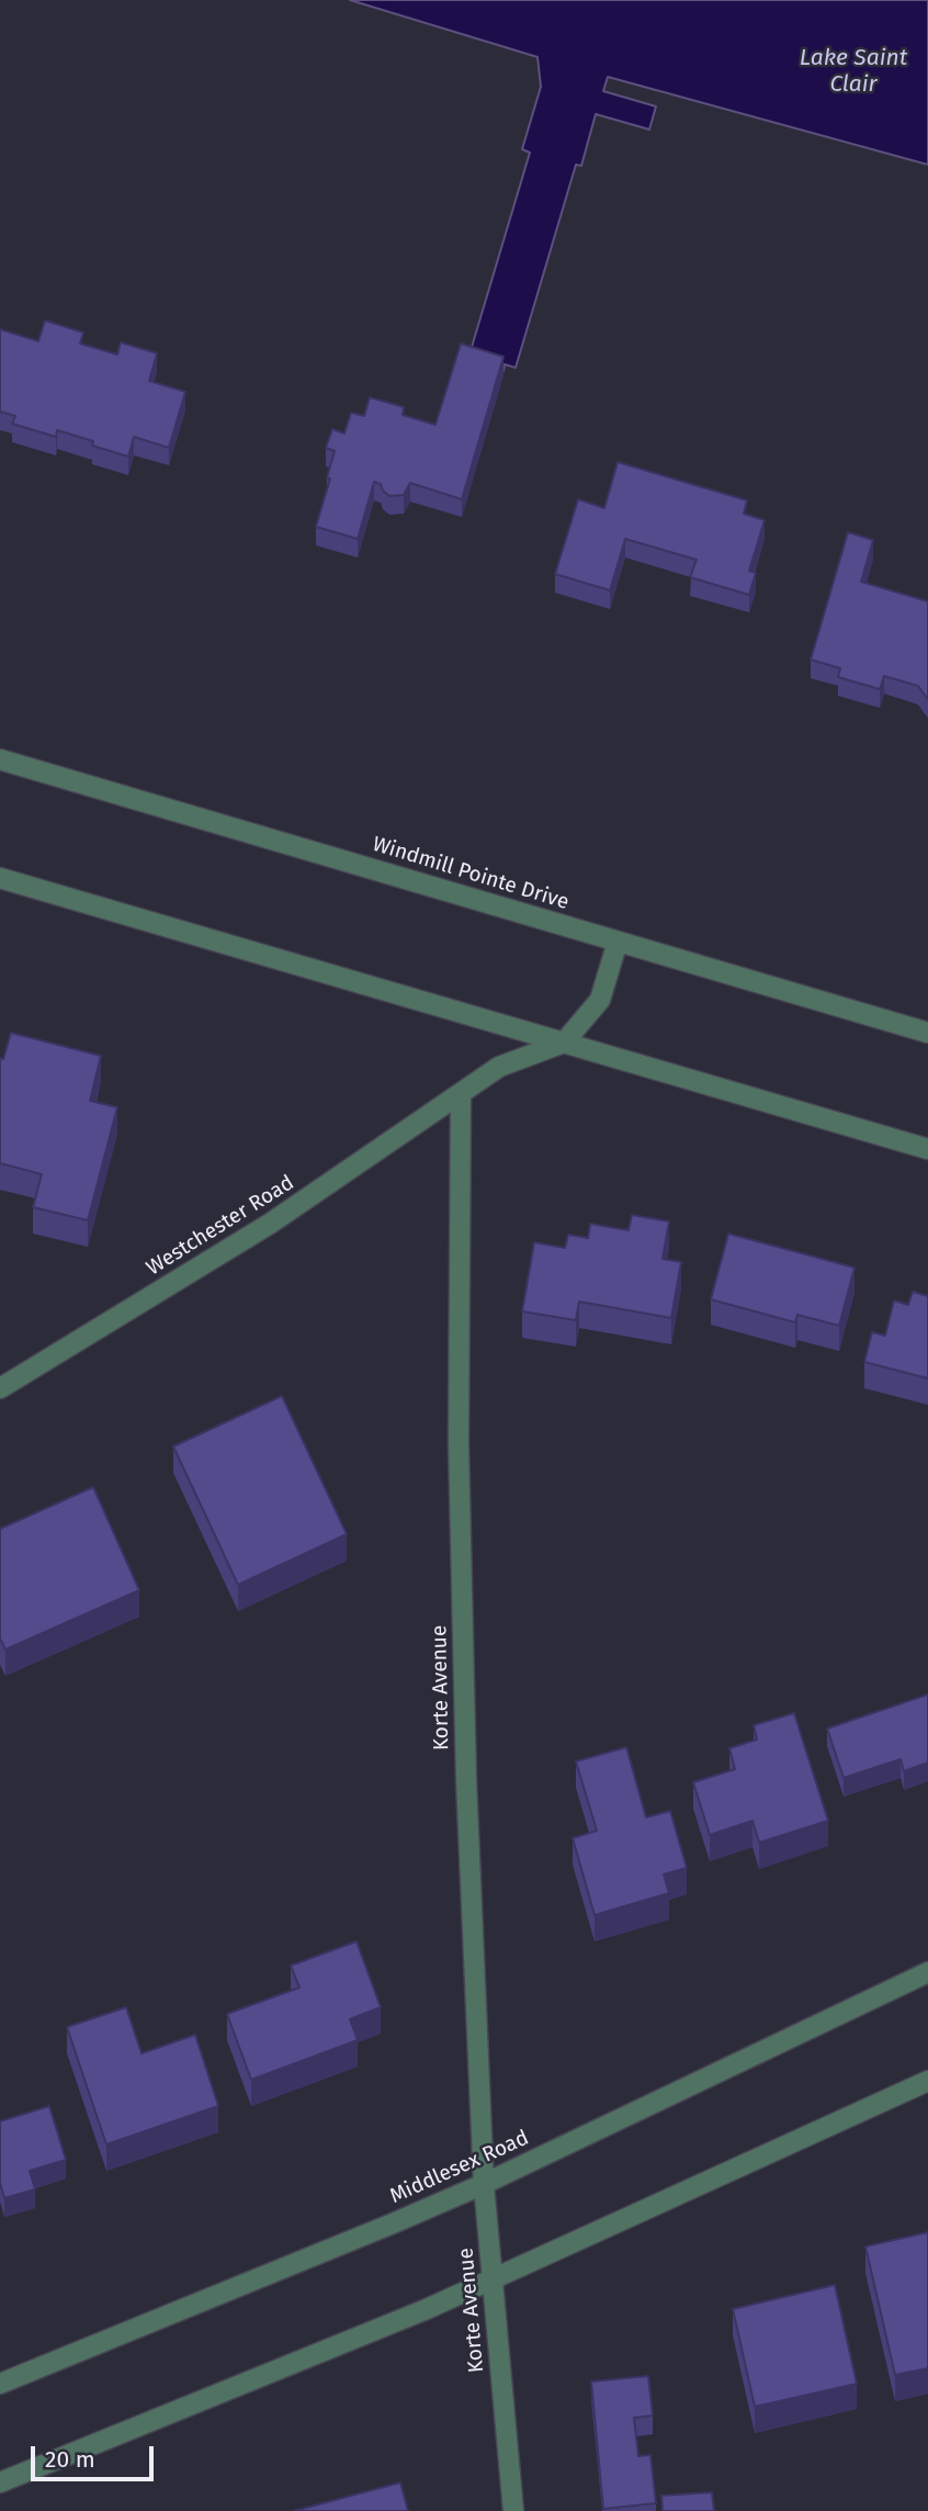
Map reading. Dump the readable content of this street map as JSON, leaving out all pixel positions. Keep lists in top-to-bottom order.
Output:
{
  "streets": {
    "street": [
      "Windmill Pointe Drive",
      "Westchester Road",
      "Korte Avenue",
      "Middlesex Road"
    ]
  },
  "crossings": [
    ["Westchester Road", "Korte Avenue"],
    ["Korte Avenue", "Middlesex Road"]
  ],
  "water": ["Lake Saint Clair"],
  "scale_bar": "20 m"
}
